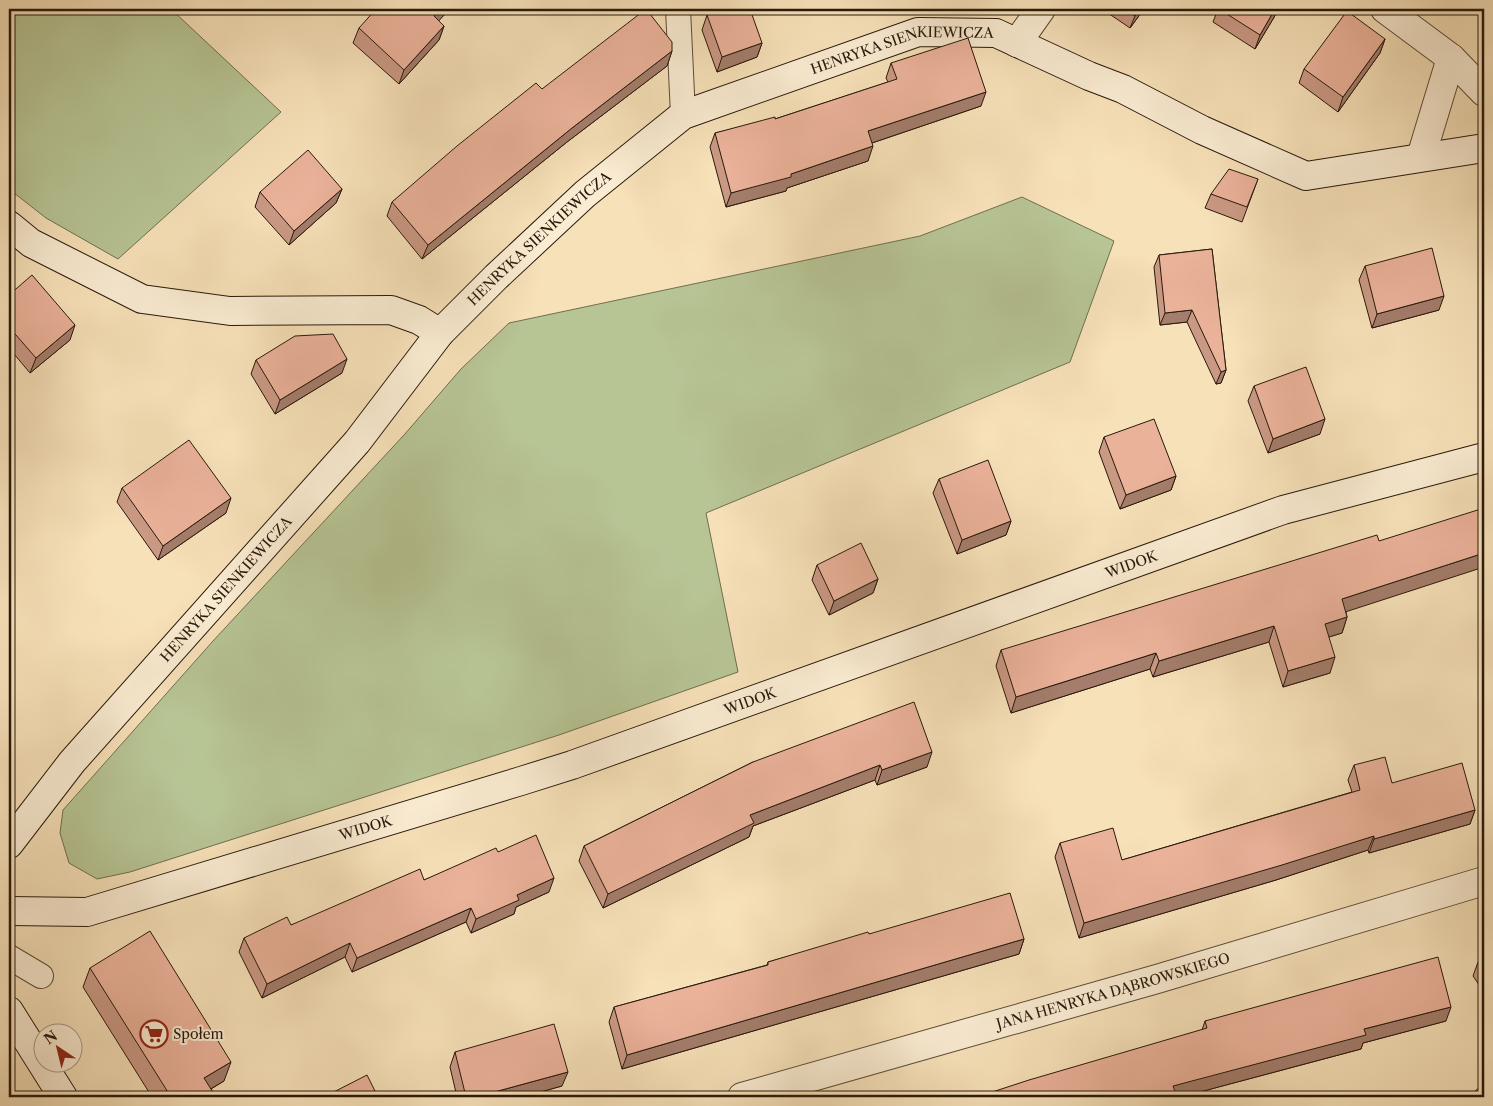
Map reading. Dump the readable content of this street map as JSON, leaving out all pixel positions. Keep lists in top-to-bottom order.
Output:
{
  "streets": {
    "street": ["HENRYKA SIENKIEWICZA", "WIDOK", "JANA HENRYKA DĄBROWSKIEGO"]
  },
  "places": {
    "supermarket": ["Społem"]
  },
  "north": "top left"
}
